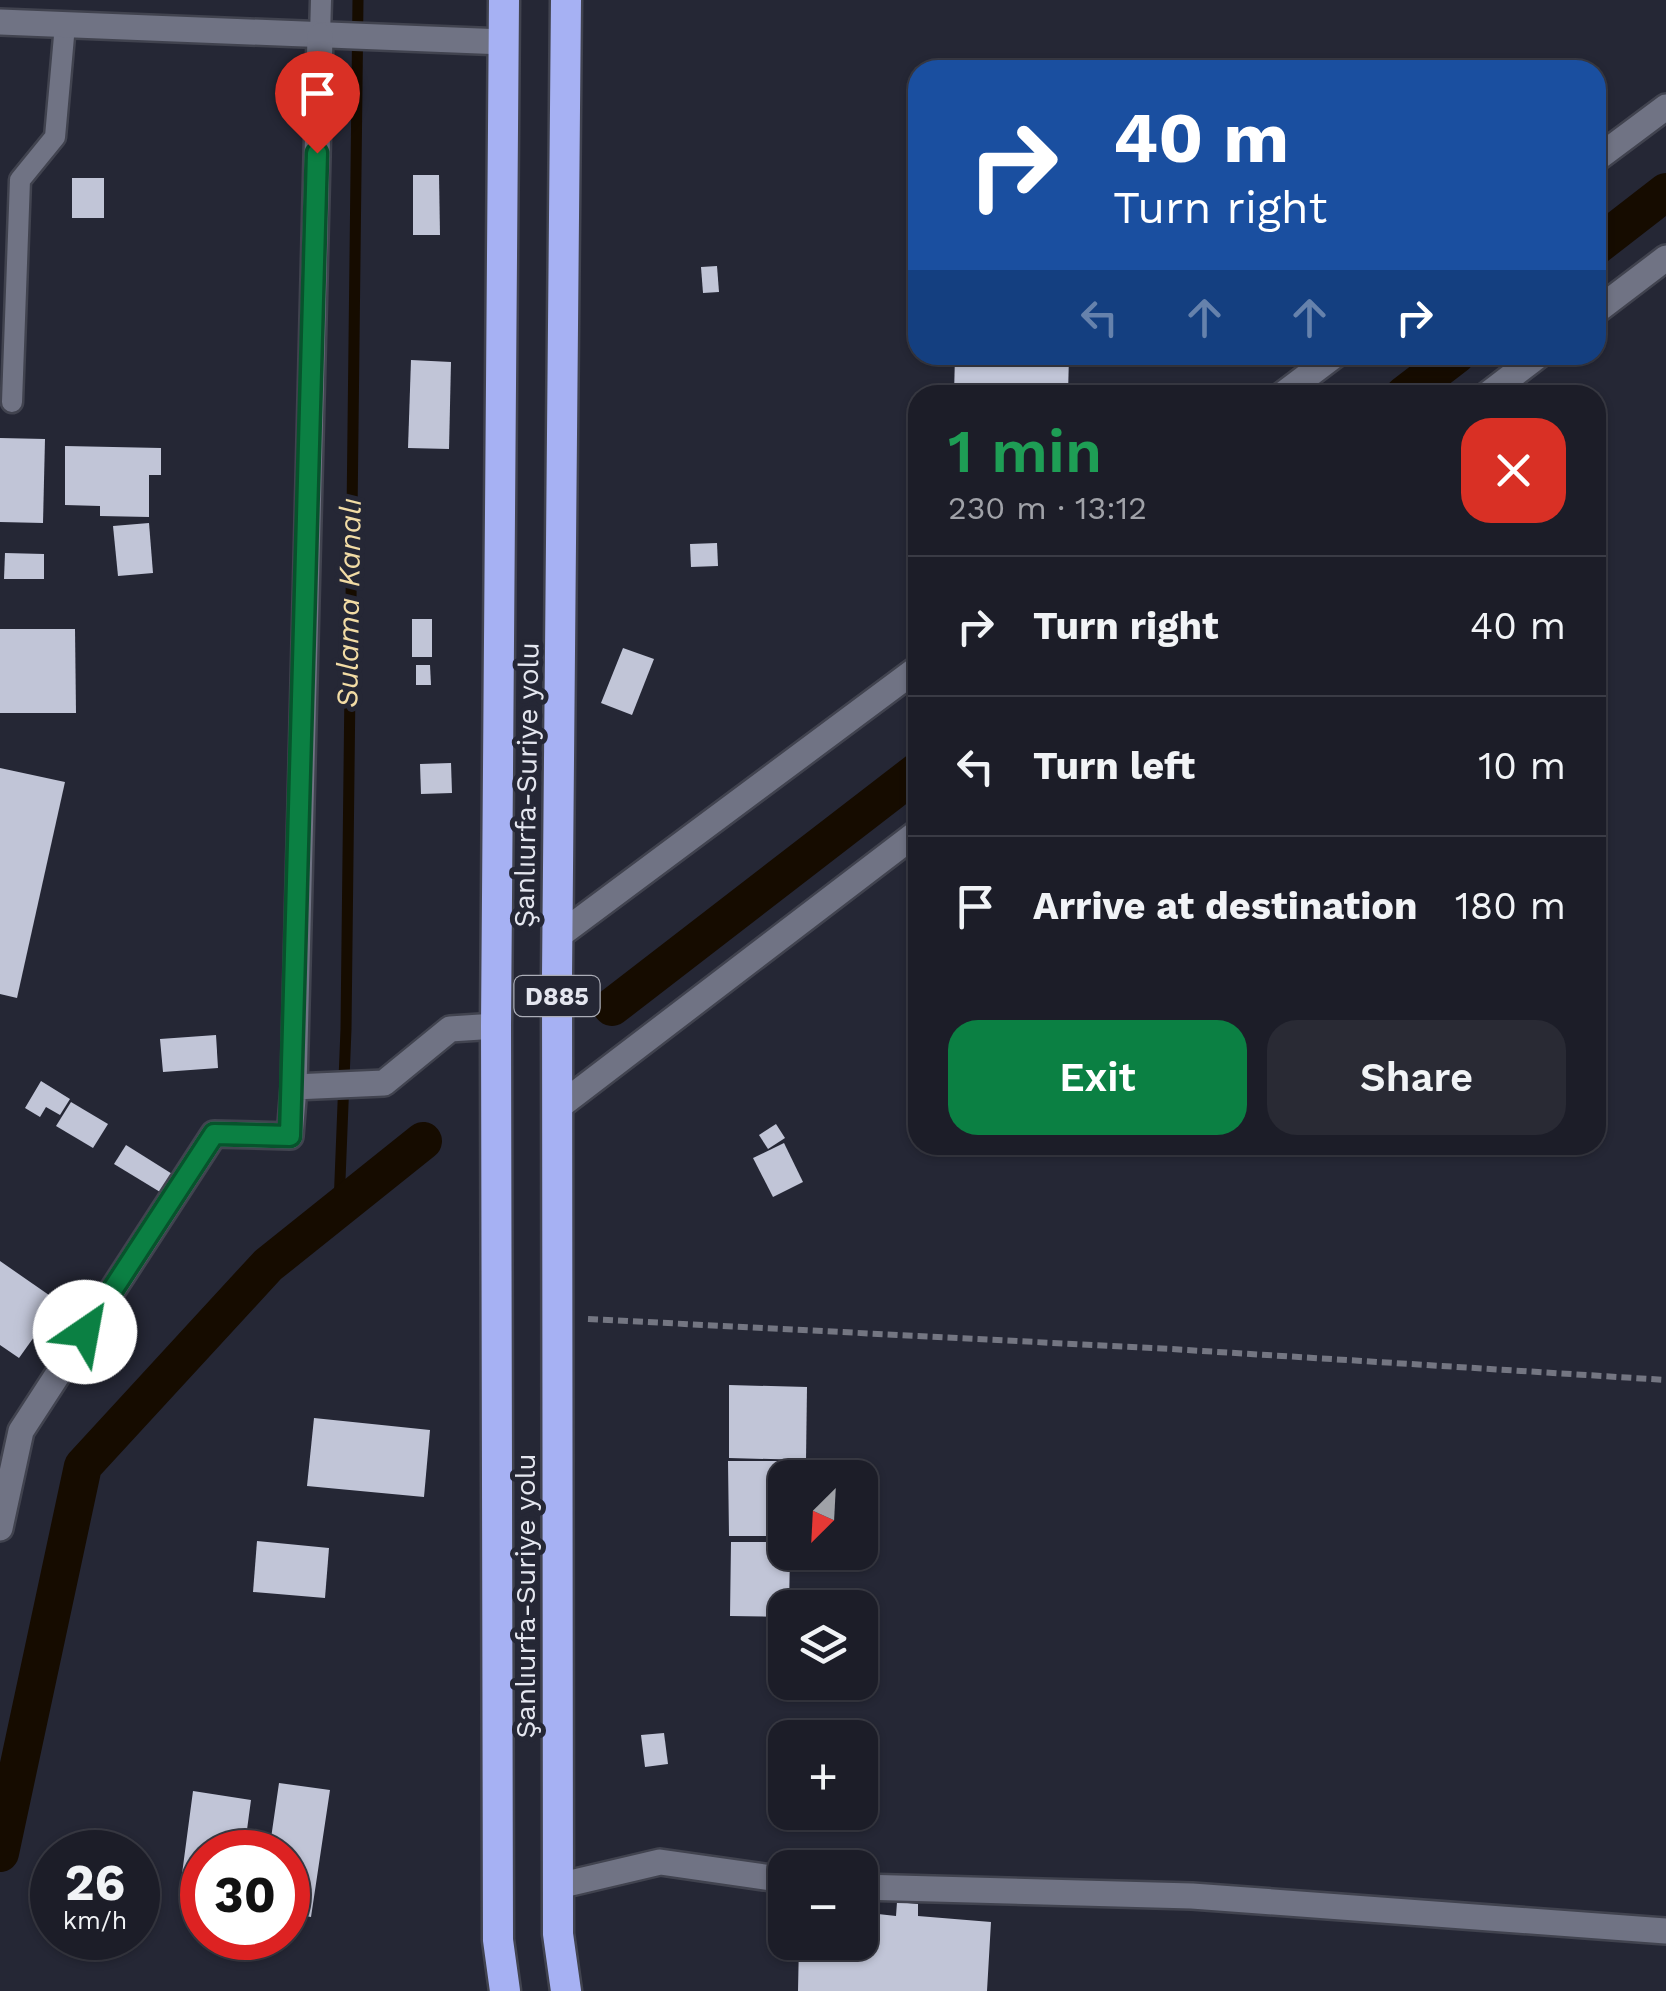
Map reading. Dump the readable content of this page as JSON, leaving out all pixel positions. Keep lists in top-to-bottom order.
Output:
{
  "streets": {
    "highway": ["Şanlıurfa-Suriye yolu", "D885"]
  },
  "water": ["Sulama Kanalı"],
  "north": "bottom left",
  "page": {
    "turn": ["40 m", "Turn right"],
    "heading": ["1 min", "230 m · 13:12"],
    "list": [
      {
        "name": "Turn right",
        "value": "40 m"
      },
      {
        "name": "Turn left",
        "value": "10 m"
      },
      {
        "name": "Arrive at destination",
        "value": "180 m"
      }
    ],
    "buttons": ["Exit", "Share"],
    "map_buttons": ["+", "−"],
    "speed": "26 km/h",
    "limit": "30"
  }
}
